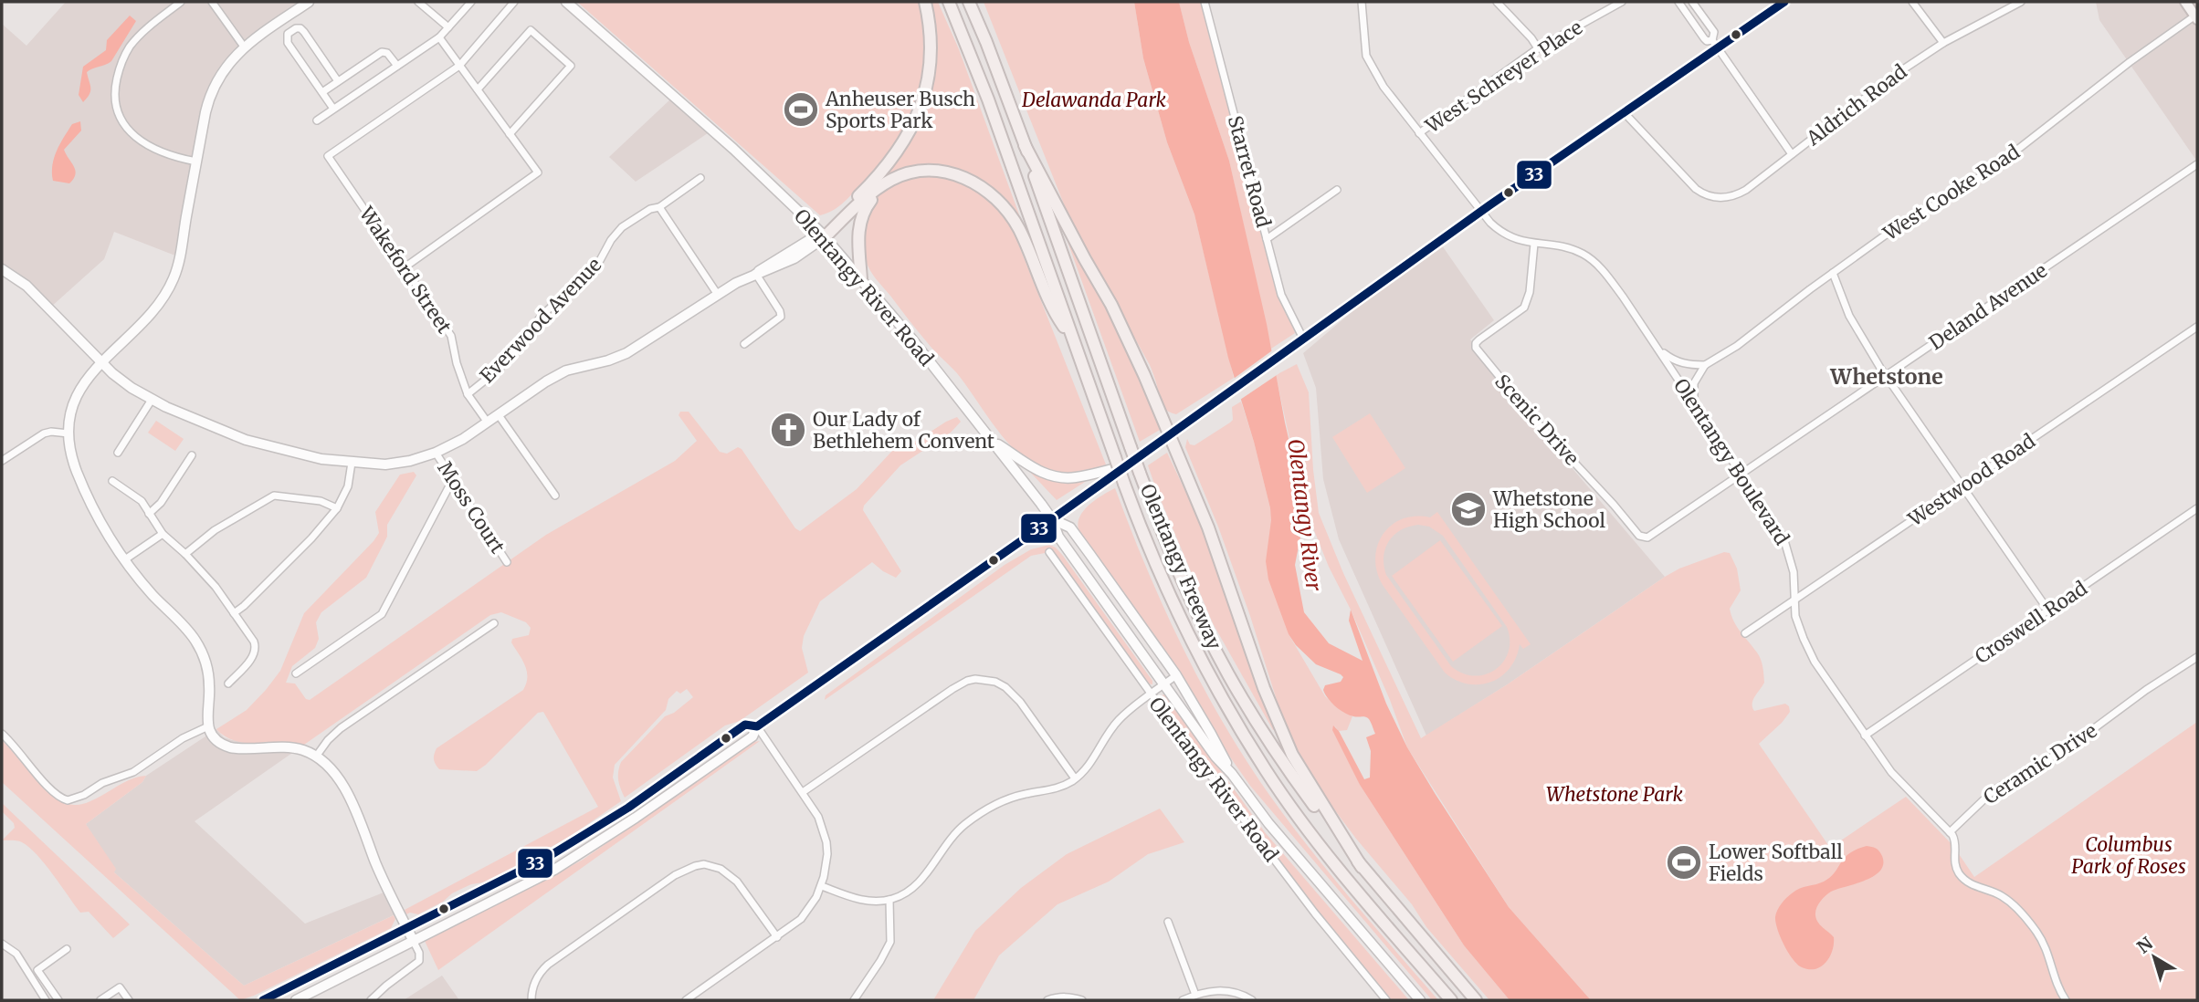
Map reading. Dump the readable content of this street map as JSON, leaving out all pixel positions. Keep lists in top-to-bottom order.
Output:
{
  "streets": {
    "highway": ["Olentangy Freeway"],
    "main road": ["Olentangy River Road"],
    "street": [
      "West Schreyer Place",
      "Aldrich Road",
      "Starret Road",
      "West Cooke Road",
      "Wakeford Street",
      "Deland Avenue",
      "Everwood Avenue",
      "Scenic Drive",
      "Olentangy Boulevard",
      "Westwood Road",
      "Moss Court",
      "Croswell Road",
      "Ceramic Drive"
    ]
  },
  "crossings": [
    ["West Schreyer Place", "Olentangy Boulevard"],
    ["Wakeford Street", "Everwood Avenue"],
    ["Deland Avenue", "Scenic Drive"],
    ["Deland Avenue", "Olentangy Boulevard"],
    ["Scenic Drive", "Olentangy Boulevard"],
    ["Olentangy Boulevard", "Westwood Road"],
    ["Olentangy Boulevard", "Croswell Road"],
    ["Olentangy Boulevard", "Ceramic Drive"]
  ],
  "districts": ["Whetstone"],
  "water": ["Olentangy River"],
  "parks": ["Delawanda Park", "Whetstone Park", "Columbus Park of Roses"],
  "places": {
    "sports": ["Anheuser Busch Sports Park", "Lower Softball Fields"],
    "church": ["Our Lady of Bethlehem Convent"],
    "school or university": ["Whetstone High School"]
  },
  "lines": ["transit line 33"],
  "north": "top left"
}
